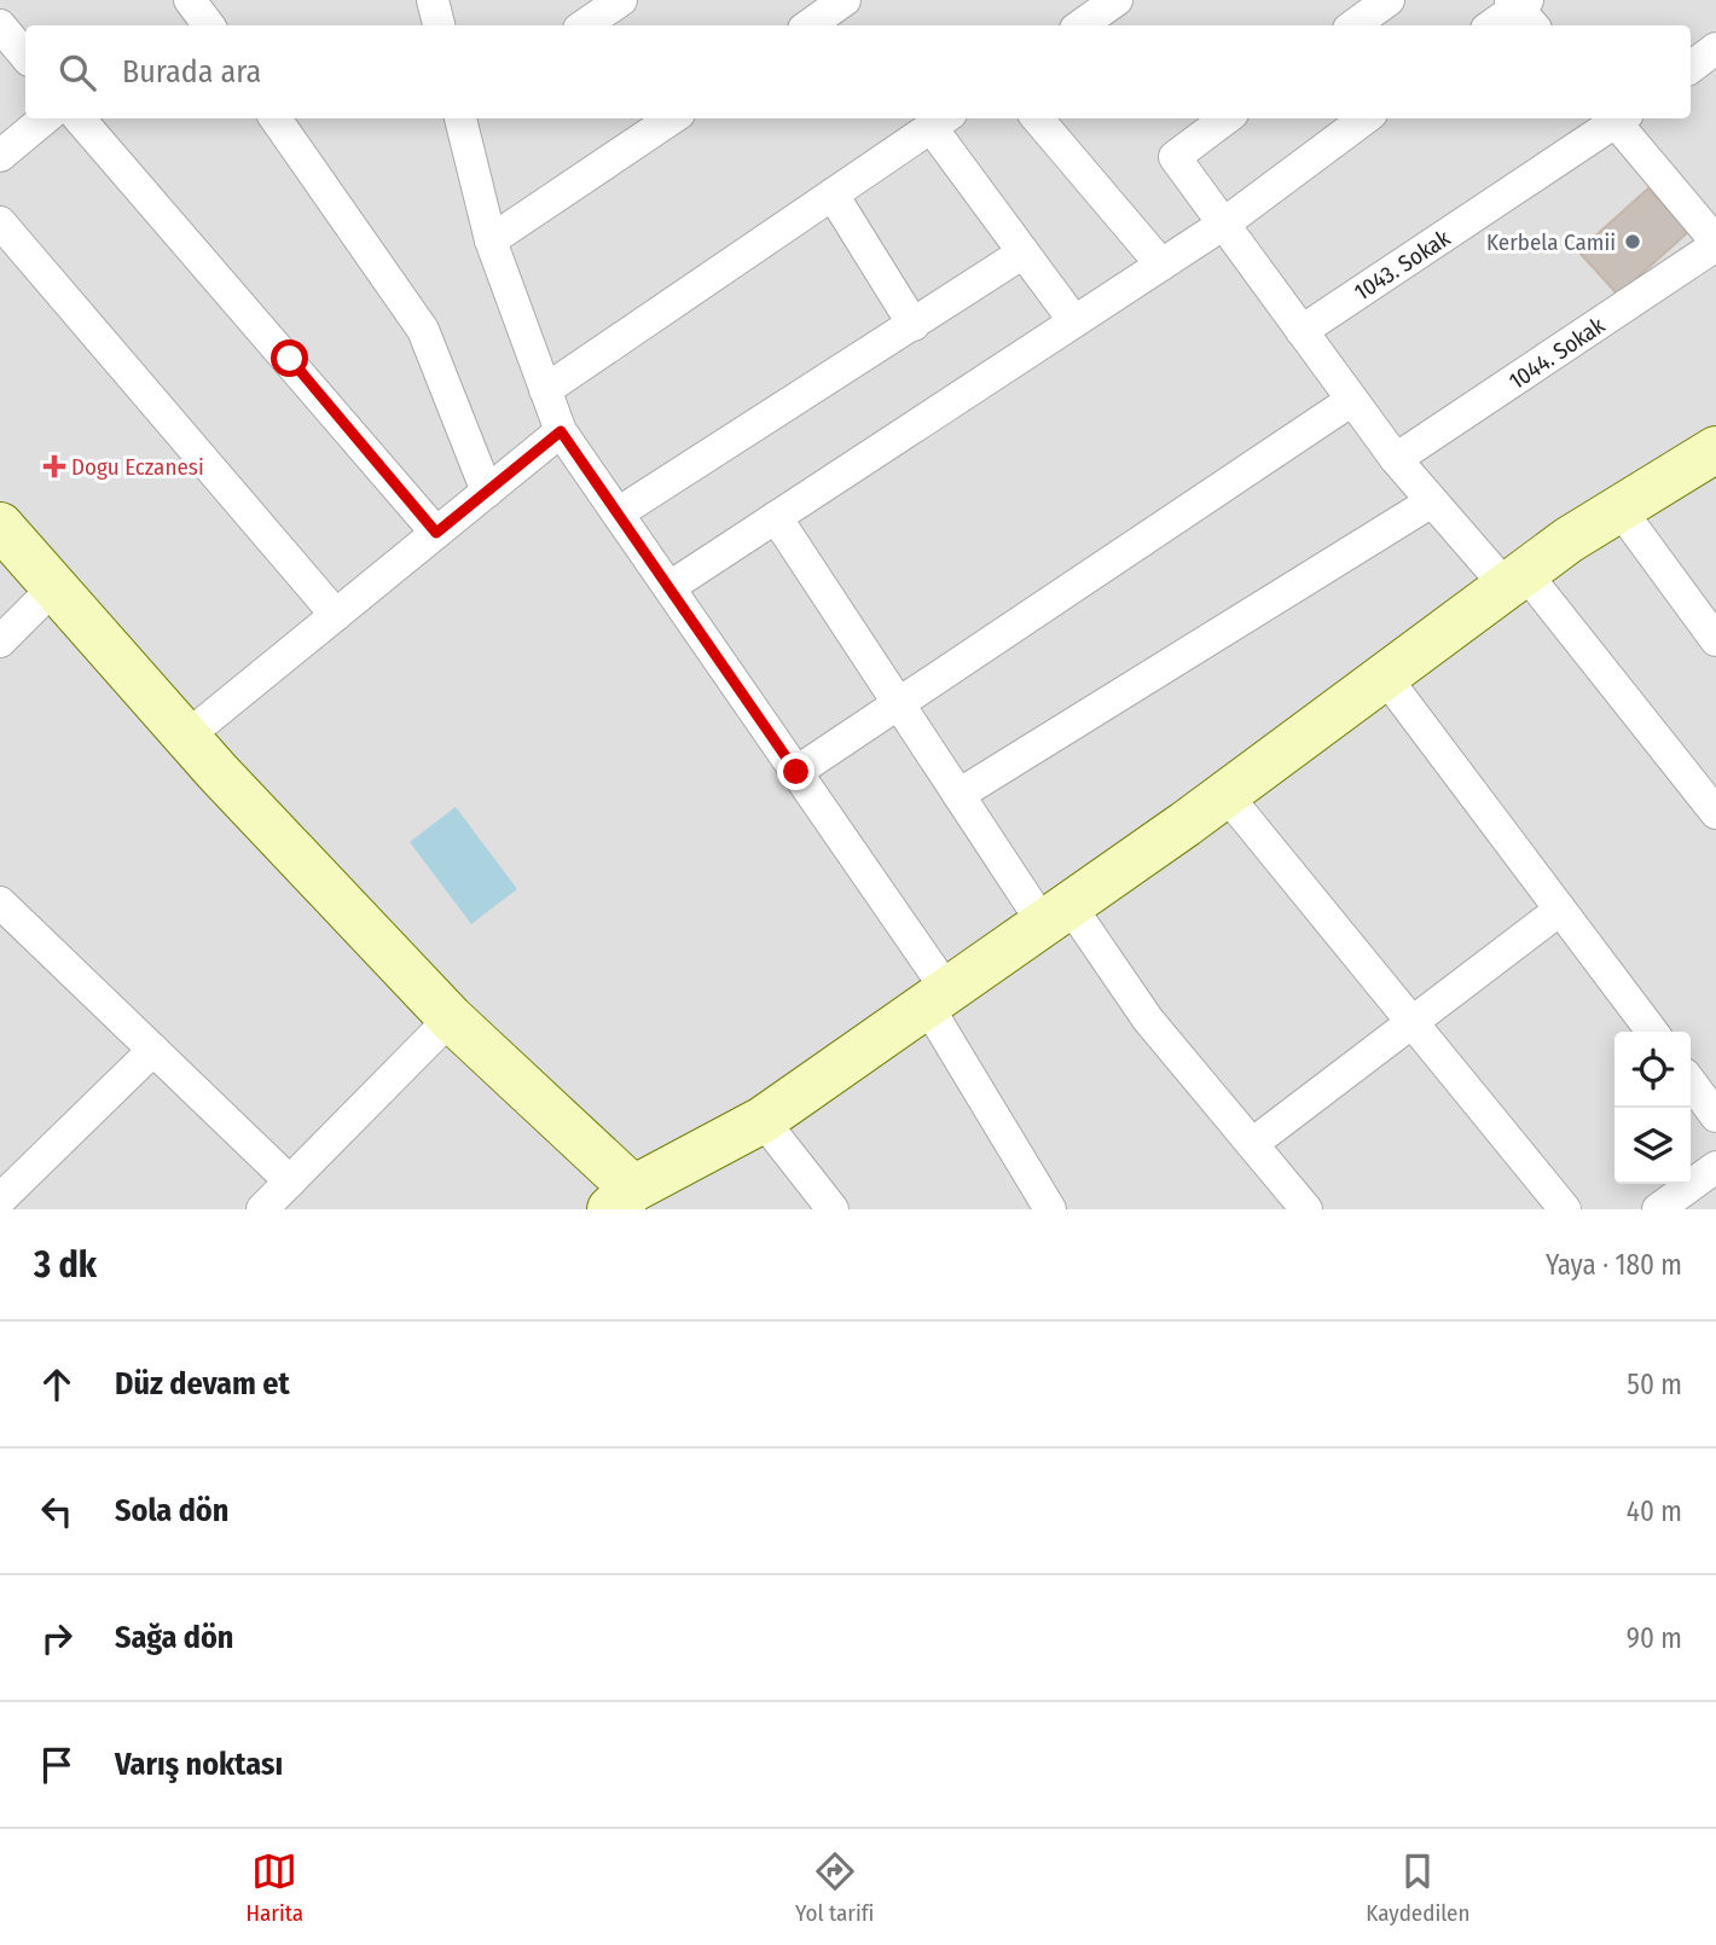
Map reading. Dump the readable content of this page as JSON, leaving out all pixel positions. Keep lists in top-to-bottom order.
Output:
{
  "streets": {
    "street": ["1043. Sokak", "1044. Sokak"]
  },
  "places": {
    "other": ["Kerbela Camii"],
    "health": ["Dogu Eczanesi"]
  },
  "page": {
    "search": "Burada ara",
    "heading": ["3 dk", "Yaya · 180 m"],
    "list": [
      ["Düz devam et", "50 m"],
      ["Sola dön", "40 m"],
      ["Sağa dön", "90 m"],
      "Varış noktası"
    ],
    "nav": ["Harita", "Yol tarifi", "Kaydedilen"]
  }
}
